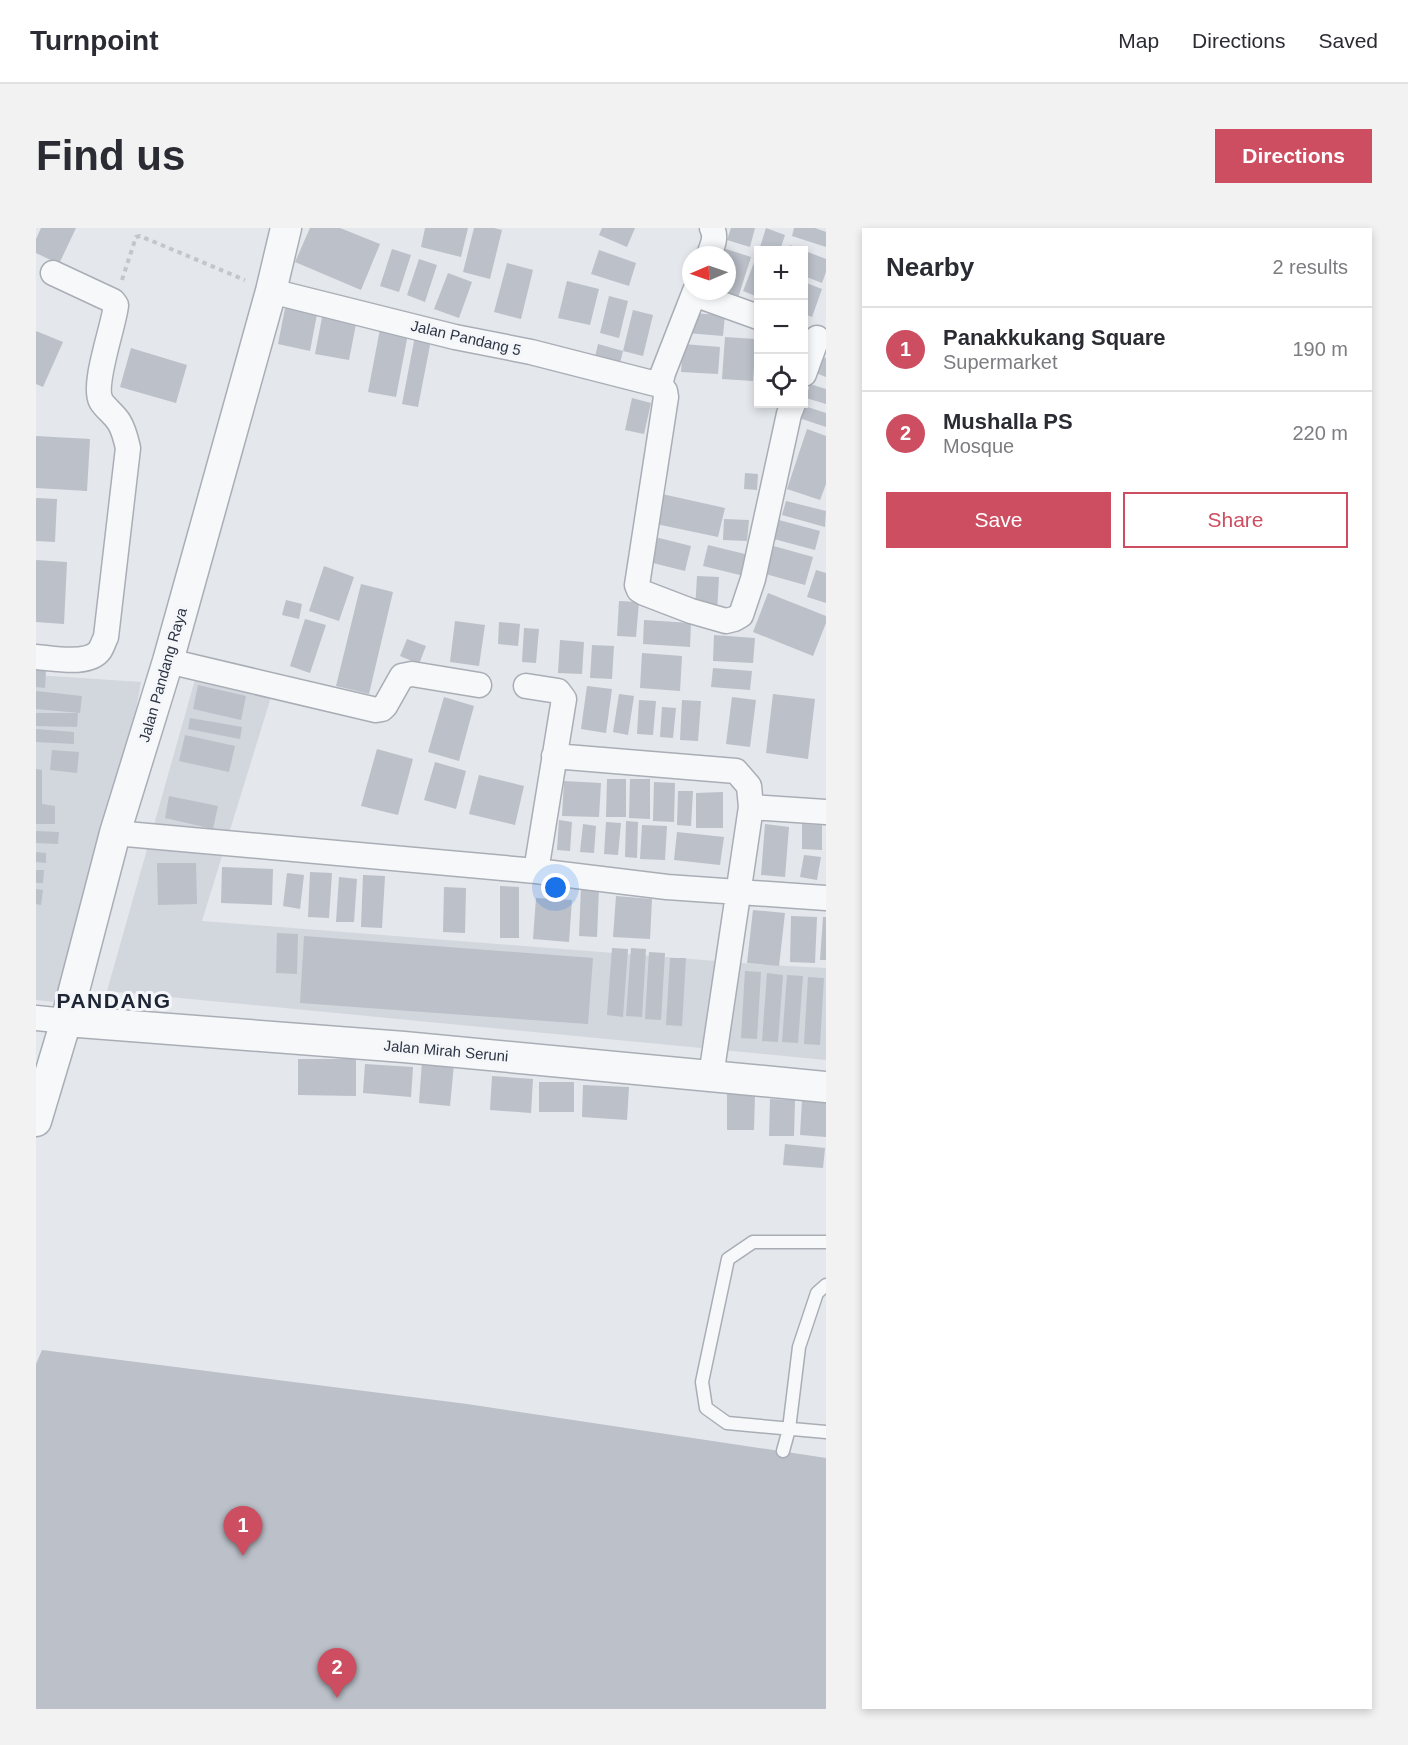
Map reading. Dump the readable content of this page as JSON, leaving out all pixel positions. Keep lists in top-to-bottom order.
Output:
{
  "streets": {
    "street": ["Jalan Pandang 5", "Jalan Pandang Raya", "Jalan Mirah Seruni"]
  },
  "crossings": [
    ["Jalan Pandang 5", "Jalan Pandang Raya"],
    ["Jalan Pandang Raya", "Jalan Mirah Seruni"]
  ],
  "districts": ["PANDANG"],
  "north": "left",
  "page": {
    "header": "Turnpoint",
    "nav": ["Map", "Directions", "Saved"],
    "buttons": [
      "Directions",
      ["Save", "Share"]
    ],
    "title": "Find us",
    "heading": ["Nearby", "2 results"],
    "map_buttons": ["+", "−"],
    "list": [
      {
        "mark": "1",
        "name": "Panakkukang Square",
        "note": "Supermarket",
        "value": "190 m"
      },
      {
        "mark": "2",
        "name": "Mushalla PS",
        "note": "Mosque",
        "value": "220 m"
      }
    ],
    "pins": ["1", "2"]
  }
}
